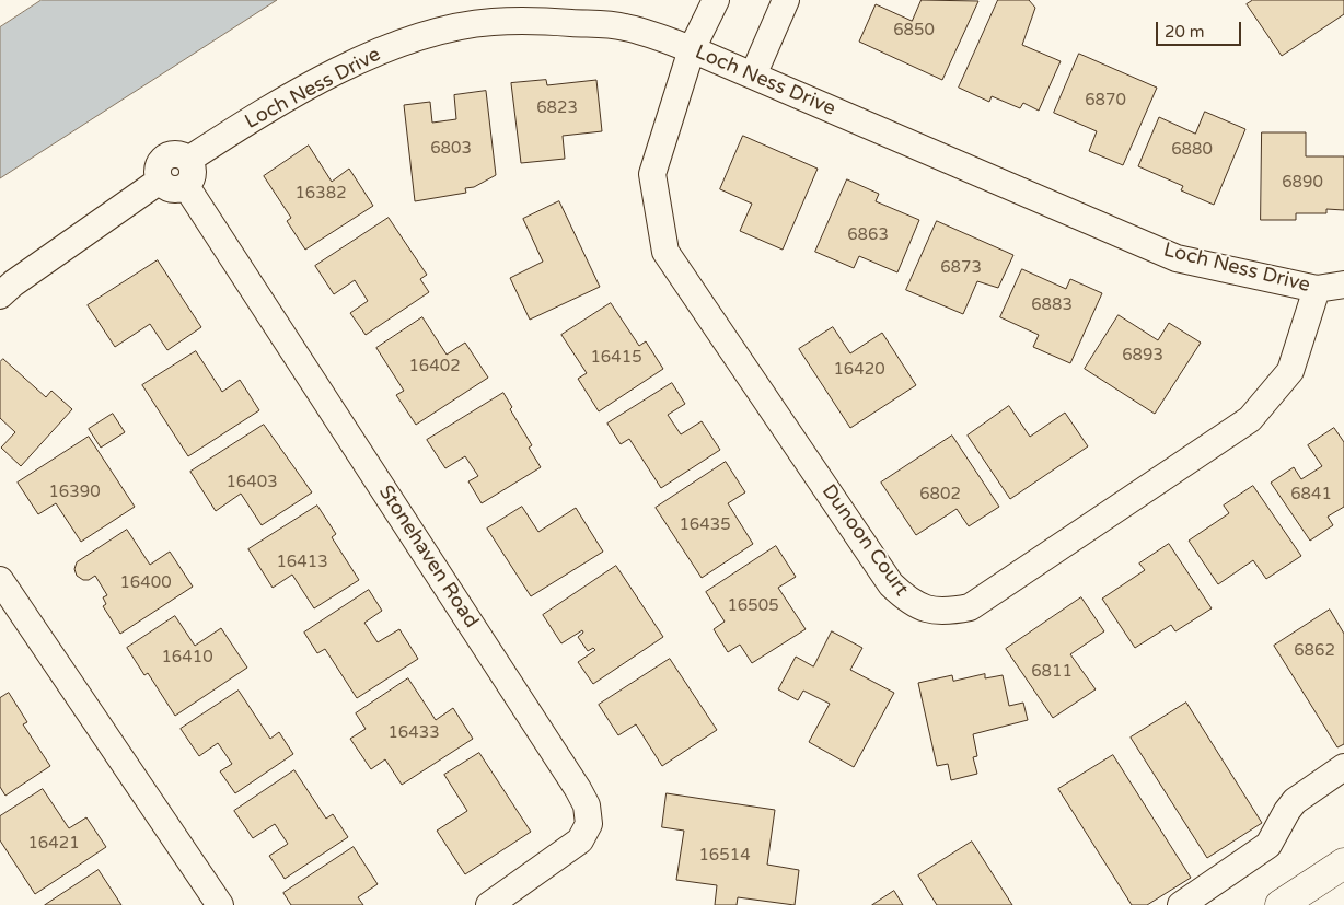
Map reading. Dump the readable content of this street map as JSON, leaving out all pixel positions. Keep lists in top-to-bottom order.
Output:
{
  "streets": {
    "street": ["Loch Ness Drive", "Dunoon Court", "Stonehaven Road"]
  },
  "crossings": [
    ["Loch Ness Drive", "Dunoon Court"],
    ["Loch Ness Drive", "Stonehaven Road"]
  ],
  "house_numbers": [
    "6850",
    "6870",
    "6823",
    "6803",
    "6880",
    "6890",
    "16382",
    "6863",
    "6873",
    "6883",
    "6893",
    "16415",
    "16402",
    "16420",
    "16403",
    "16390",
    "6802",
    "6841",
    "16435",
    "16413",
    "16400",
    "16505",
    "6862",
    "16410",
    "6811",
    "16433",
    "16421",
    "16514"
  ],
  "scale_bar": "20 m"
}
